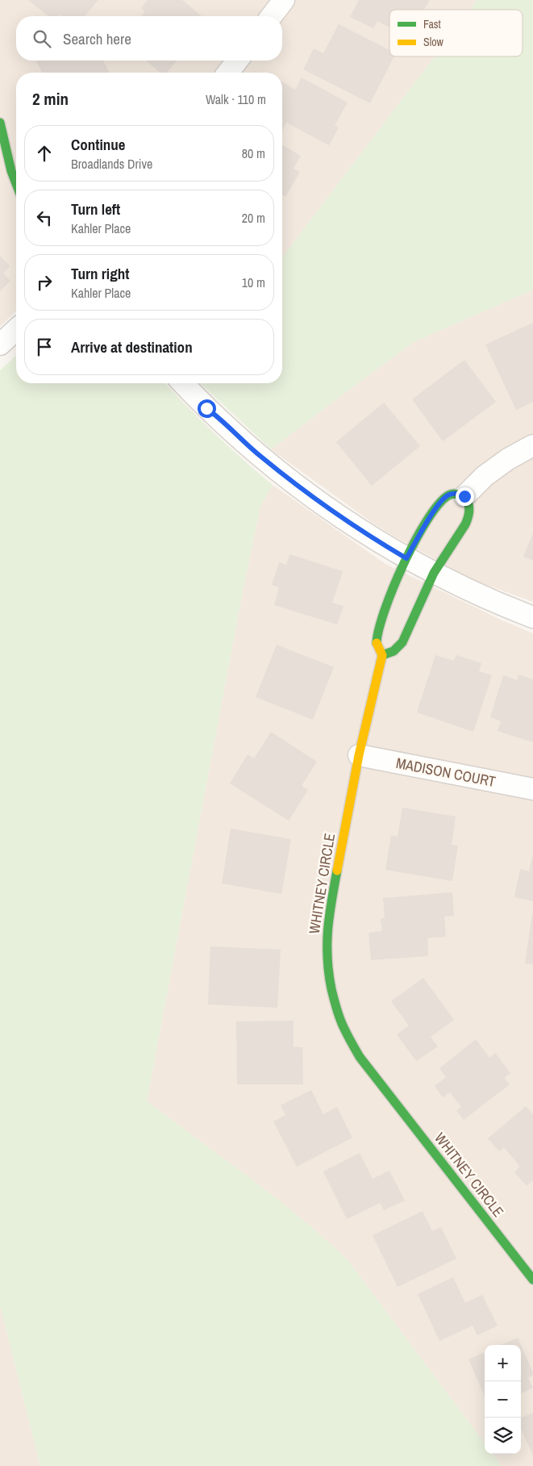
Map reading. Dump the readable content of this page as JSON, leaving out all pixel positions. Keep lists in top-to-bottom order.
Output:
{
  "streets": {
    "street": ["MADISON COURT", "WHITNEY CIRCLE"]
  },
  "crossings": [
    ["MADISON COURT", "WHITNEY CIRCLE"]
  ],
  "legend": ["Fast", "Slow"],
  "page": {
    "search": "Search here",
    "heading": ["2 min", "Walk · 110 m"],
    "list": [
      ["Continue", "Broadlands Drive", "80 m"],
      ["Turn left", "Kahler Place", "20 m"],
      ["Turn right", "Kahler Place", "10 m"],
      "Arrive at destination"
    ],
    "map_buttons": ["+", "−"]
  }
}
